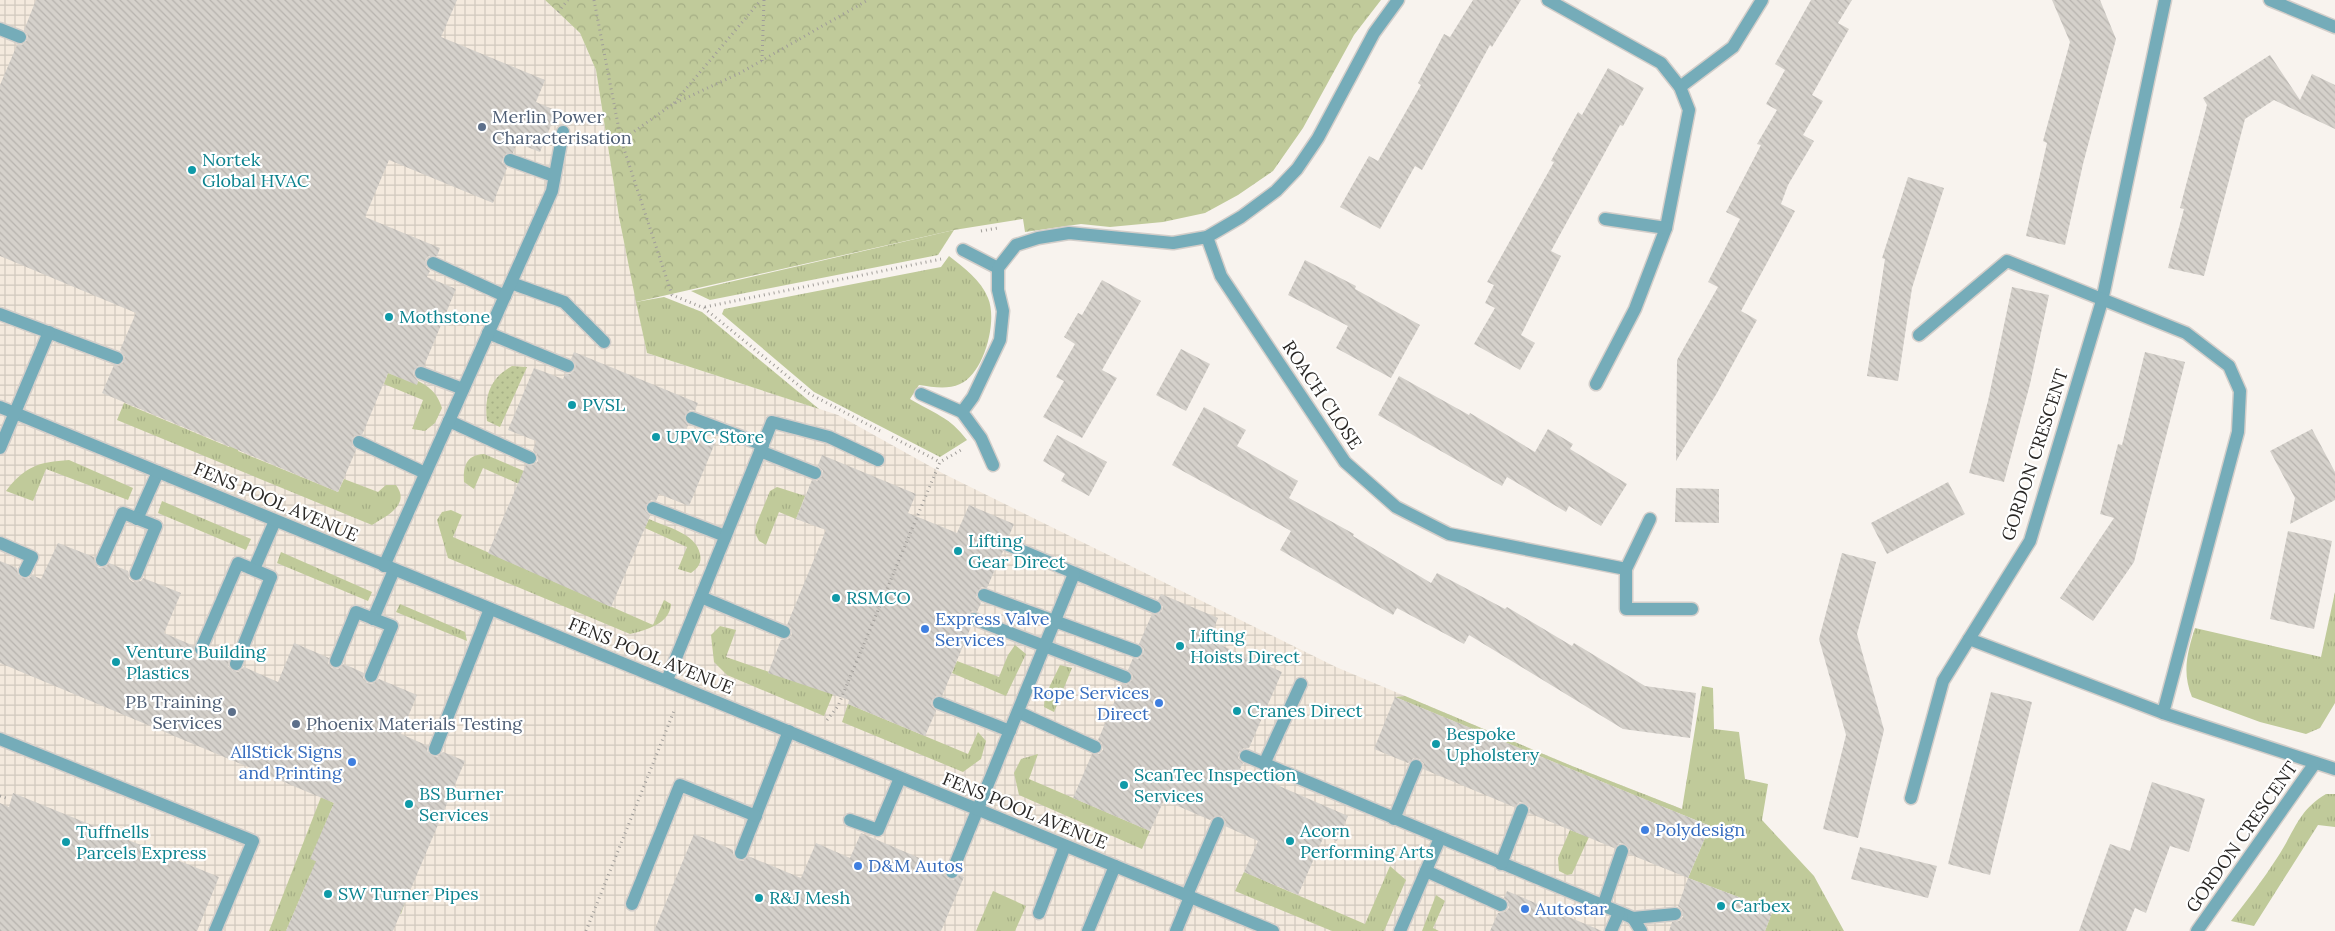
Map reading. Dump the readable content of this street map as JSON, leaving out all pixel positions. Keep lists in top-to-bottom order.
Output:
{
  "streets": {
    "street": ["ROACH CLOSE", "GORDON CRESCENT", "FENS POOL AVENUE"]
  },
  "places": [
    "Merlin Power Characterisation",
    "Nortek Global HVAC",
    "Mothstone",
    "PVSL",
    "UPVC Store",
    "Lifting Gear Direct",
    "RSMCO",
    "Express Valve Services",
    "Lifting Hoists Direct",
    "Venture Building Plastics",
    "Rope Services Direct",
    "Cranes Direct",
    "PB Training Services",
    "Phoenix Materials Testing",
    "Bespoke Upholstery",
    "AllStick Signs and Printing",
    "ScanTec Inspection Services",
    "BS Burner Services",
    "Polydesign",
    "Acorn Performing Arts",
    "Tuffnells Parcels Express",
    "D&M Autos",
    "SW Turner Pipes",
    "R&J Mesh",
    "Carbex",
    "Autostar"
  ]
}
